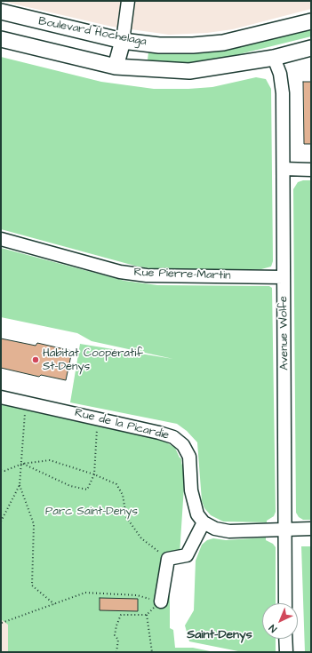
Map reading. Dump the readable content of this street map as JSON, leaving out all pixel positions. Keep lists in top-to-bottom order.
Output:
{
  "streets": {
    "main road": ["Boulevard Hochelaga"],
    "street": ["Rue Pierre-Martin", "Avenue Wolfe", "Rue de la Picardie"]
  },
  "crossings": [
    ["Rue Pierre-Martin", "Avenue Wolfe"]
  ],
  "districts": ["Saint-Denys"],
  "parks": ["Parc Saint-Denys"],
  "places": ["Habitat Coopératif St-Denys"],
  "north": "bottom left"
}
